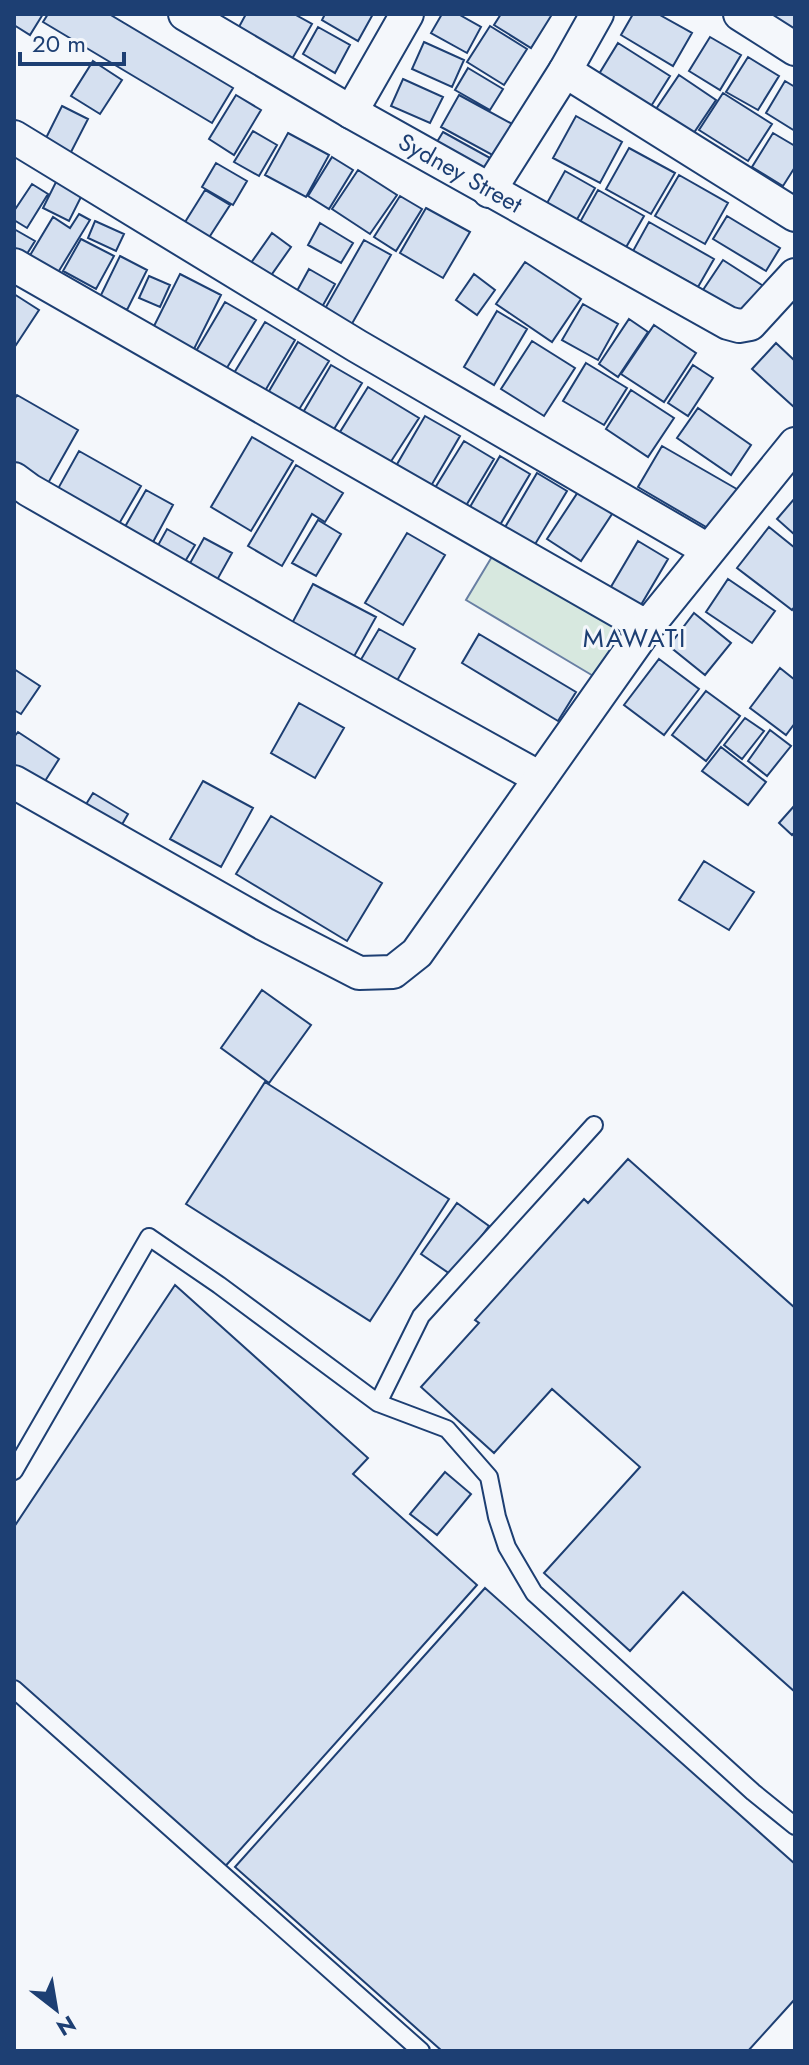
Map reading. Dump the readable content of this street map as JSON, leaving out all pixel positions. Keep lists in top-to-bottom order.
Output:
{
  "streets": {
    "street": ["Sydney Street"]
  },
  "districts": ["MAWATI"],
  "scale_bar": "20 m",
  "north": "bottom right"
}
